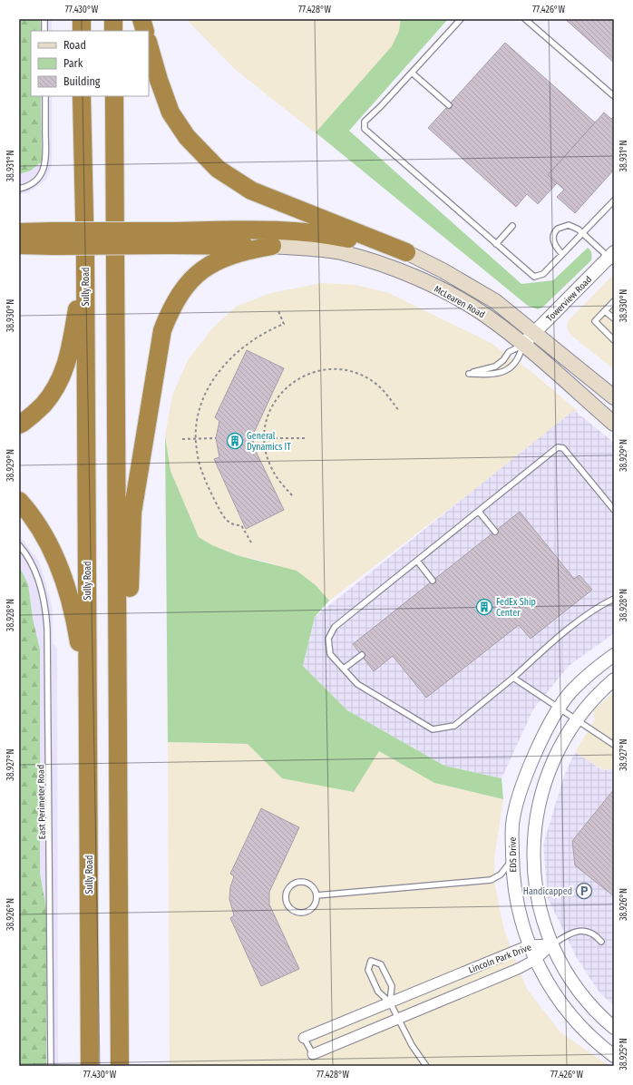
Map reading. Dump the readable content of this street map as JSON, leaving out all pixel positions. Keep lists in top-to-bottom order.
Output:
{
  "streets": {
    "highway": ["Sully Road"],
    "main road": ["McLearen Road"],
    "street": ["Towerview Road", "EDS Drive", "Lincoln Park Drive"],
    "lane": ["East Perimeter Road"]
  },
  "crossings": [
    ["Towerview Road", "McLearen Road"],
    ["EDS Drive", "Lincoln Park Drive"]
  ],
  "places": {
    "building": ["General Dynamics IT", "FedEx Ship Center"],
    "parking": ["Handicapped"]
  },
  "legend": ["Road", "Park", "Building"],
  "coordinates": [
    "77.430°W",
    "77.428°W",
    "77.426°W",
    "38.931°N",
    "38.930°N",
    "38.929°N",
    "38.928°N",
    "38.927°N",
    "38.926°N",
    "38.925°N"
  ]
}
